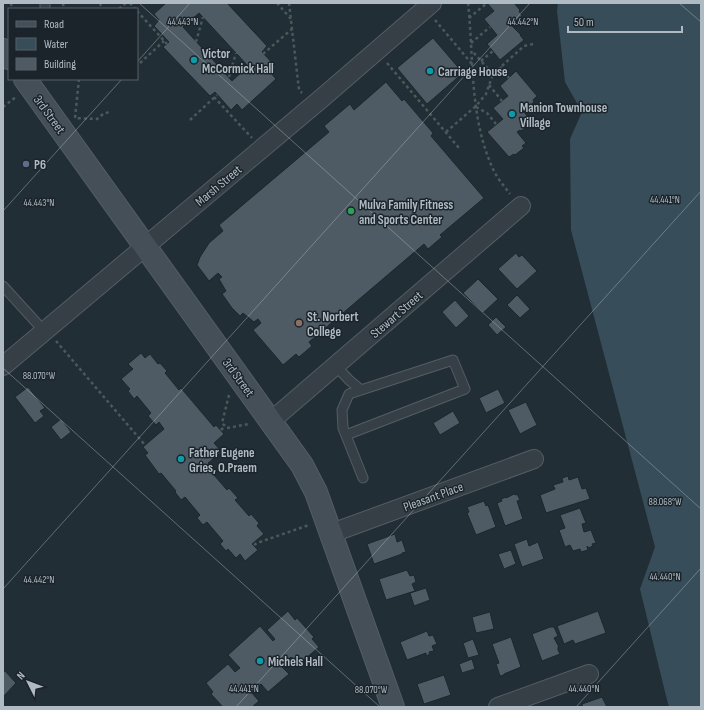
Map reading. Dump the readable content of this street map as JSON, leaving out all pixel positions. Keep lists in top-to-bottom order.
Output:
{
  "streets": {
    "main road": ["3rd Street"],
    "street": ["Marsh Street", "Stewart Street", "Pleasant Place"]
  },
  "crossings": [
    ["3rd Street", "Marsh Street"],
    ["3rd Street", "Stewart Street"],
    ["3rd Street", "Pleasant Place"]
  ],
  "places": [
    "Victor McCormick Hall",
    "Carriage House",
    "Manion Townhouse Village",
    "P6",
    "Mulva Family Fitness and Sports Center",
    "St. Norbert College",
    "Father Eugene Gries, O.Praem",
    "Michels Hall"
  ],
  "legend": ["Road", "Water", "Building"],
  "scale_bar": "50 m",
  "north": "top left",
  "coordinates": [
    "44.443°N",
    "44.442°N",
    "44.441°N",
    "88.070°W",
    "88.068°W",
    "44.440°N"
  ]
}
